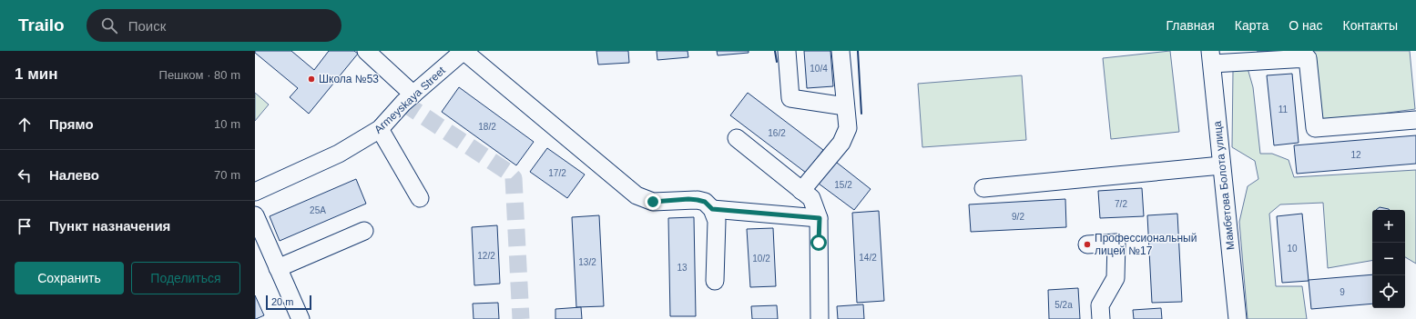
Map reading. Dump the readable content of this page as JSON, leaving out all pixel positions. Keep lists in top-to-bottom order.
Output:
{
  "streets": {
    "street": ["Armeyskaya Street", "Мамбетова Болота улица"]
  },
  "places": ["Школа №53", "Профессиональный лицей №17"],
  "house_numbers": [
    "10/4",
    "11",
    "18/2",
    "16/2",
    "12",
    "17/2",
    "15/2",
    "7/2",
    "25А",
    "9/2",
    "10",
    "12/2",
    "14/2",
    "10/2",
    "13/2",
    "13",
    "9",
    "5/2а"
  ],
  "scale_bar": "20 m",
  "page": {
    "header": "Trailo",
    "search": "Поиск",
    "nav": [
      "Главная",
      "Карта",
      "О нас",
      "Контакты"
    ],
    "heading": ["1 мин", "Пешком · 80 m"],
    "list": [
      ["Прямо", "10 m"],
      ["Налево", "70 m"],
      "Пункт назначения"
    ],
    "map_buttons": ["+", "−"],
    "buttons": ["Сохранить", "Поделиться"],
    "scale": "20 m"
  }
}
